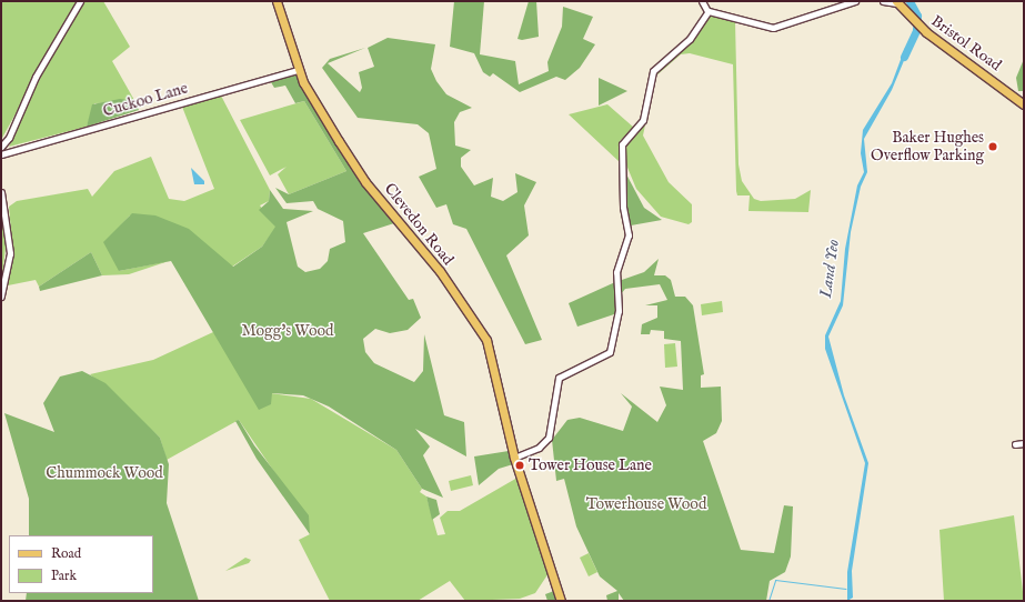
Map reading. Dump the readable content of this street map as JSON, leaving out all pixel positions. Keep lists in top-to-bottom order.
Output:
{
  "streets": {
    "main road": ["Bristol Road", "Clevedon Road"],
    "street": ["Cuckoo Lane"]
  },
  "crossings": [
    ["Cuckoo Lane", "Clevedon Road"]
  ],
  "water": ["Land Yeo"],
  "parks": ["Mogg's Wood", "Chummock Wood", "Towerhouse Wood"],
  "places": ["Baker Hughes Overflow Parking", "Tower House Lane"],
  "legend": ["Road", "Park"]
}
